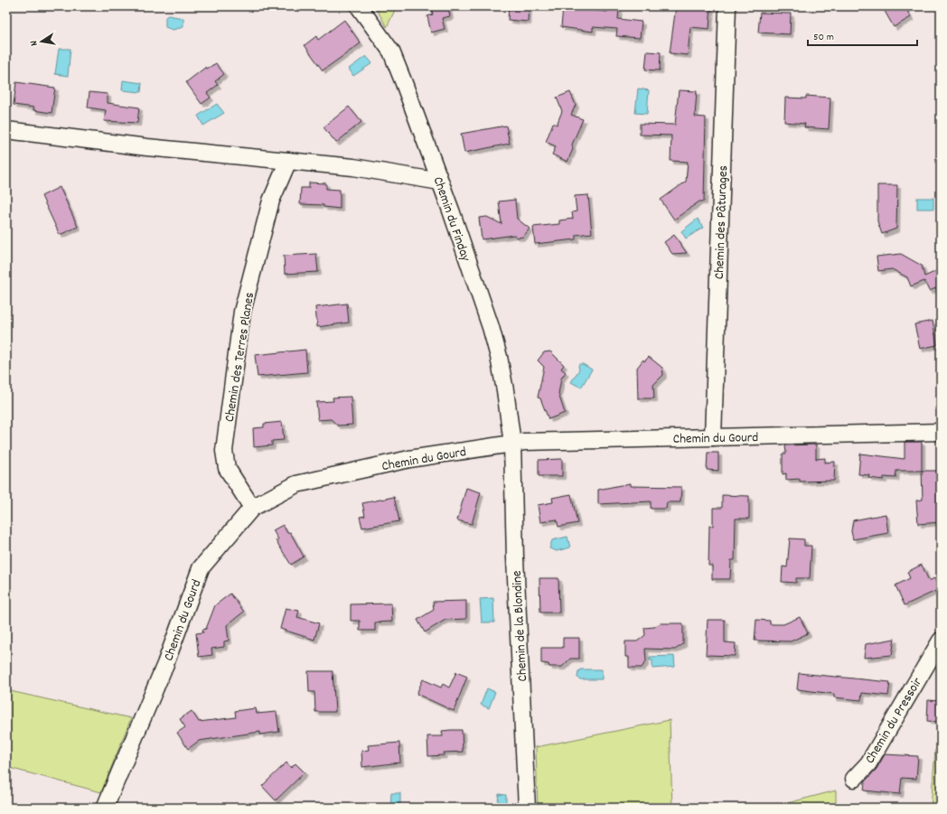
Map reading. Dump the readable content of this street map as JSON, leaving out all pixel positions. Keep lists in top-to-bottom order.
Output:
{
  "streets": {
    "street": [
      "Chemin du Finday",
      "Chemin des Pâturages",
      "Chemin des Terres Planes",
      "Chemin du Gourd",
      "Chemin de la Blondine",
      "Chemin du Pressoir"
    ]
  },
  "crossings": [
    ["Chemin du Finday", "Chemin du Gourd"],
    ["Chemin du Finday", "Chemin de la Blondine"],
    ["Chemin des Pâturages", "Chemin du Gourd"],
    ["Chemin des Terres Planes", "Chemin du Gourd"],
    ["Chemin du Gourd", "Chemin de la Blondine"]
  ],
  "scale_bar": "50 m",
  "north": "left"
}
